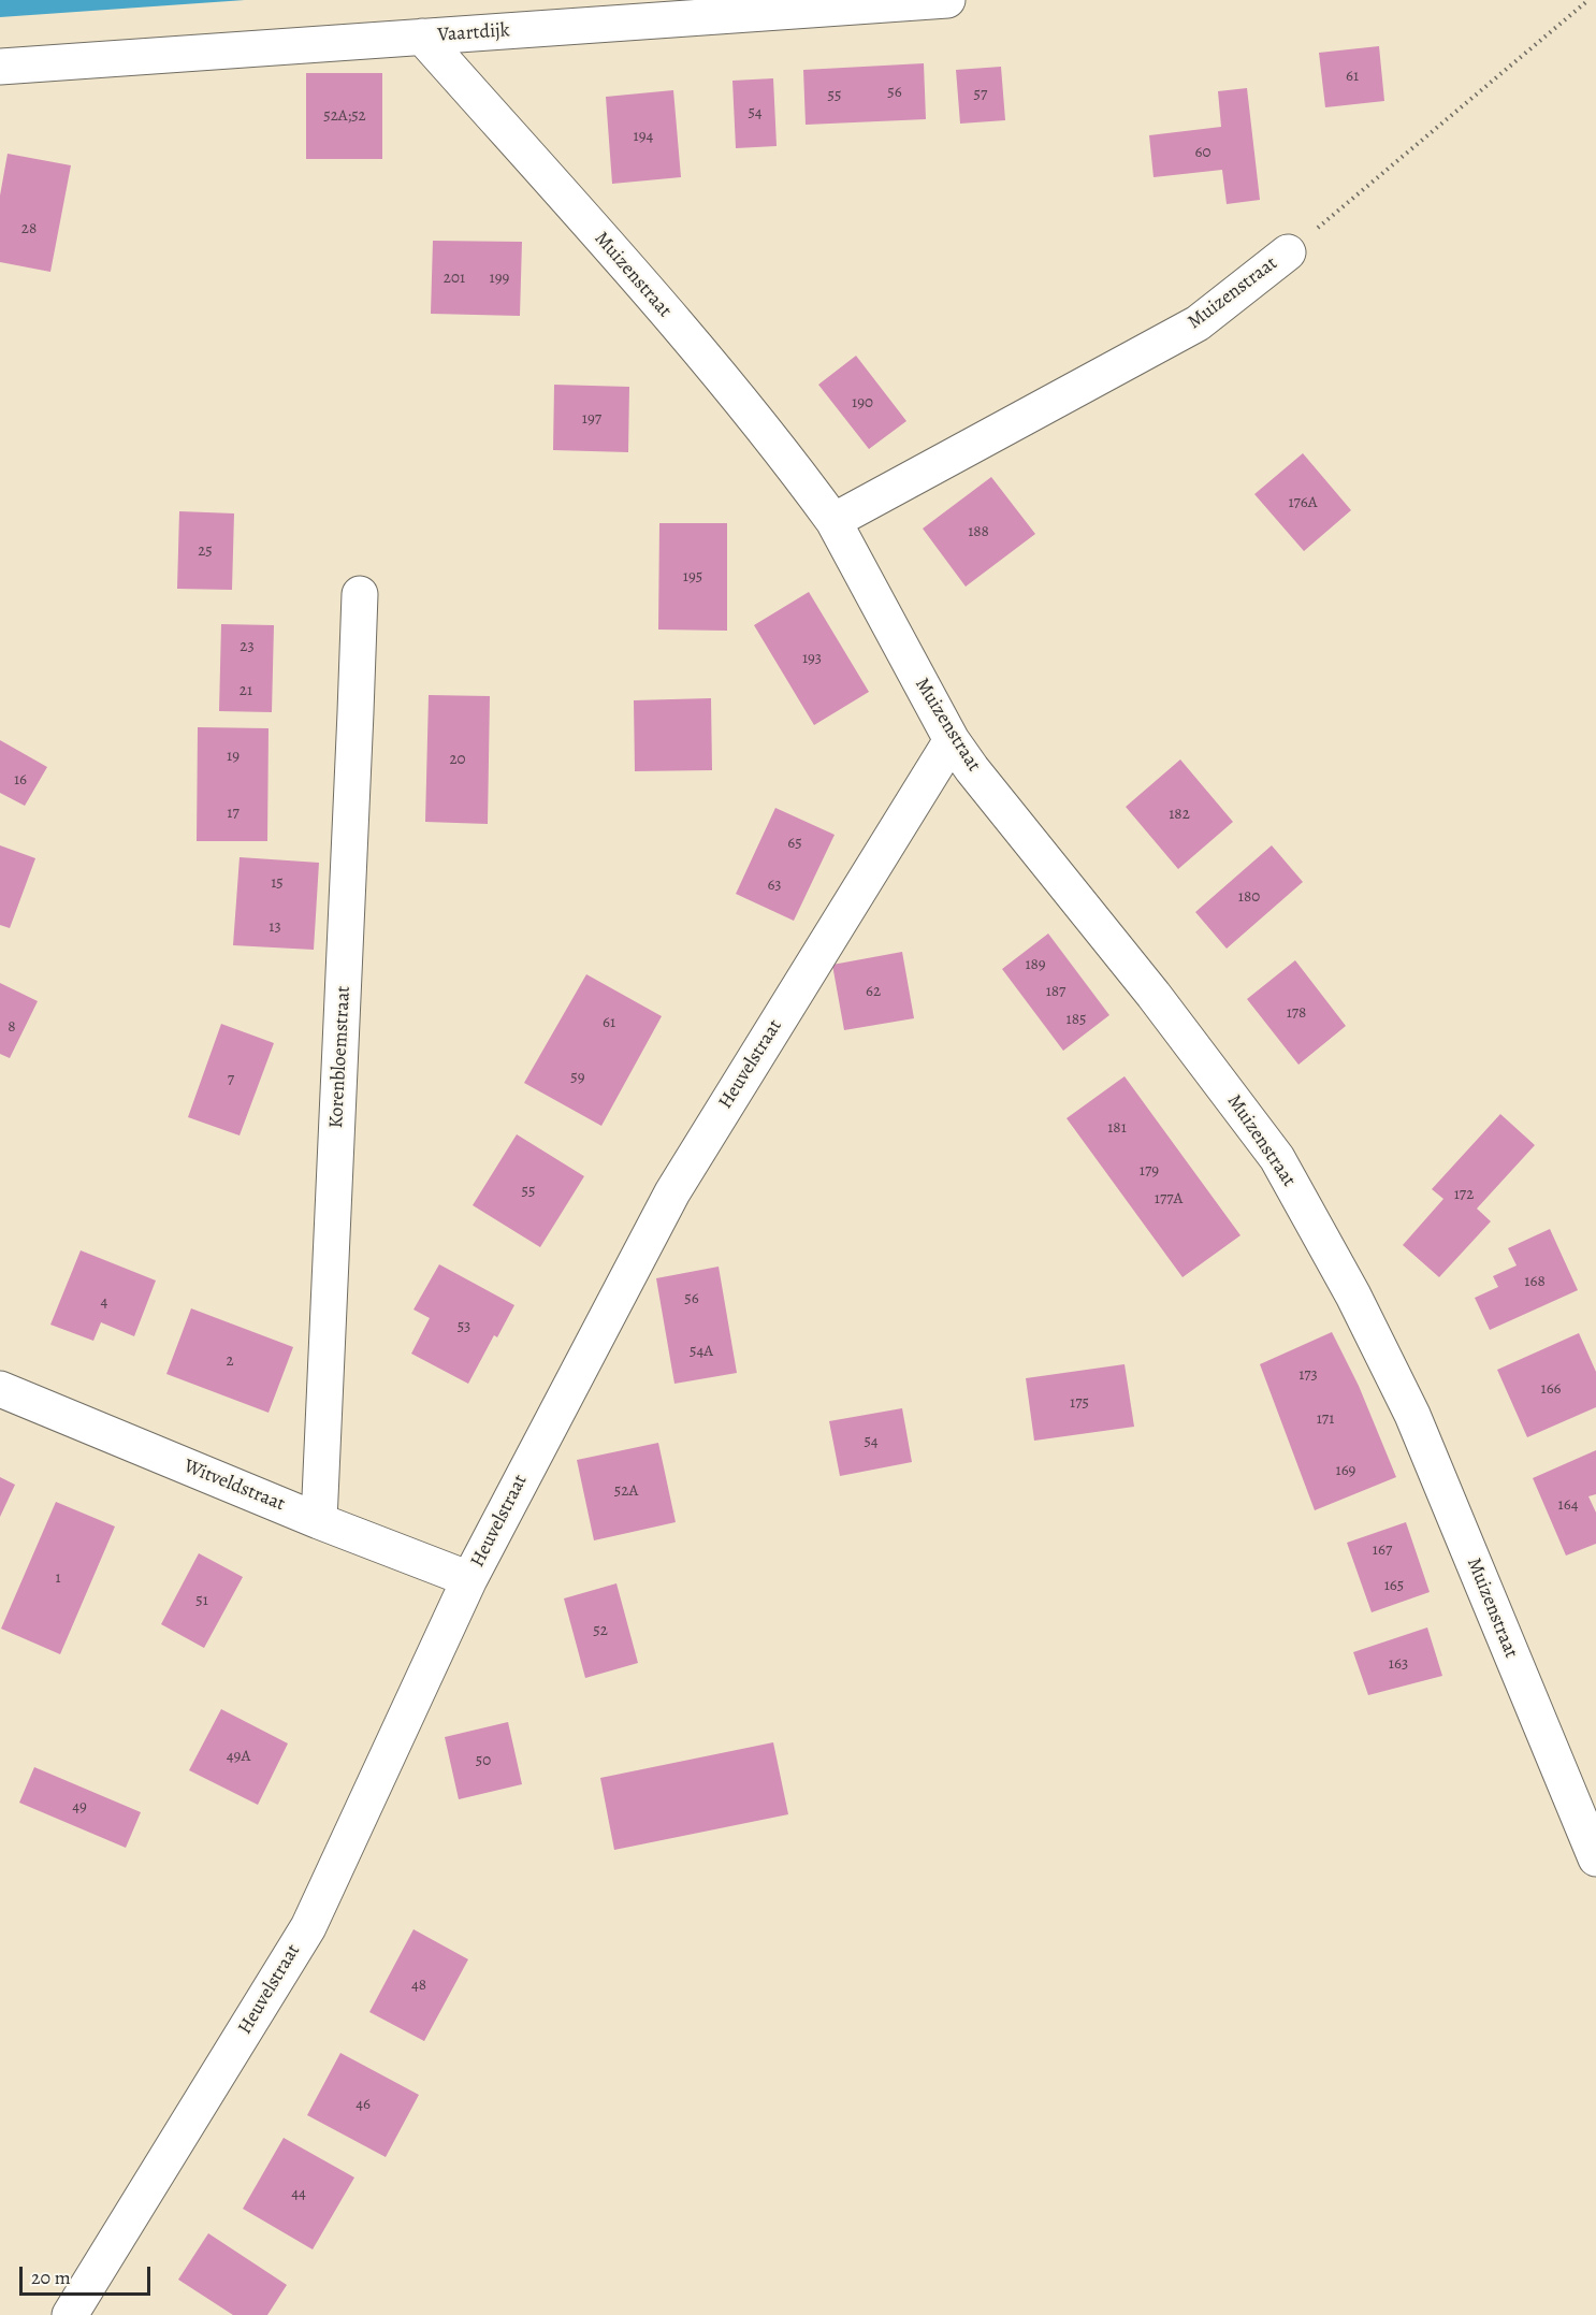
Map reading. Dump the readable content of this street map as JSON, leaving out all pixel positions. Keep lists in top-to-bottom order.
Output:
{
  "streets": {
    "street": [
      "Vaartdijk",
      "Muizenstraat",
      "Korenbloemstraat",
      "Heuvelstraat",
      "Witveldstraat"
    ]
  },
  "crossings": [
    ["Vaartdijk", "Muizenstraat"],
    ["Muizenstraat", "Heuvelstraat"],
    ["Korenbloemstraat", "Witveldstraat"],
    ["Heuvelstraat", "Witveldstraat"]
  ],
  "house_numbers": [
    "61",
    "56",
    "57",
    "55",
    "54",
    "52A;52",
    "194",
    "60",
    "28",
    "201",
    "199",
    "190",
    "197",
    "176A",
    "188",
    "25",
    "195",
    "23",
    "193",
    "21",
    "19",
    "20",
    "16",
    "17",
    "182",
    "65",
    "15",
    "63",
    "180",
    "13",
    "189",
    "62",
    "187",
    "178",
    "185",
    "61",
    "8",
    "59",
    "7",
    "181",
    "179",
    "55",
    "172",
    "177A",
    "168",
    "56",
    "4",
    "53",
    "54A",
    "2",
    "173",
    "166",
    "175",
    "171",
    "54",
    "169",
    "52A",
    "164",
    "167",
    "1",
    "165",
    "51",
    "52",
    "163",
    "49A",
    "50",
    "49",
    "48",
    "46",
    "44"
  ],
  "scale_bar": "20 m"
}
